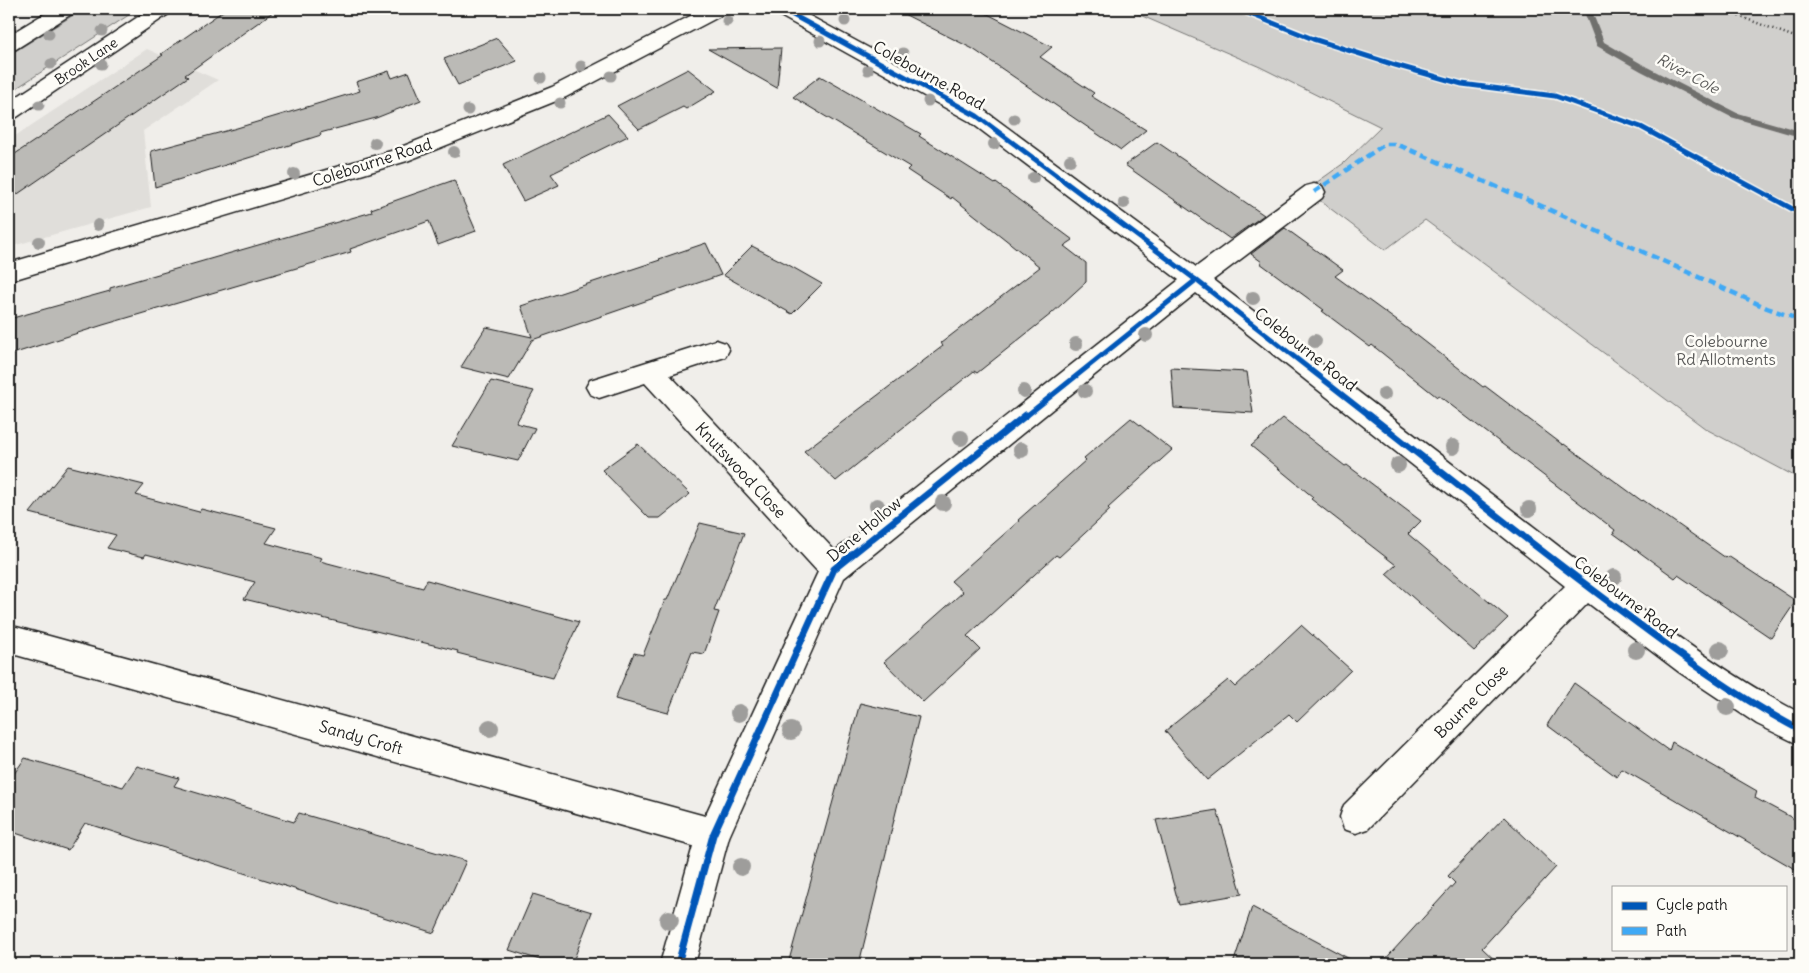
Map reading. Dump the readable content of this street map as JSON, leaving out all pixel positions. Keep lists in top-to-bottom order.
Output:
{
  "streets": {
    "street": [
      "Brook Lane",
      "Colebourne Road",
      "Knutswood Close",
      "Dene Hollow",
      "Bourne Close",
      "Sandy Croft"
    ]
  },
  "crossings": [
    ["Colebourne Road", "Dene Hollow"],
    ["Colebourne Road", "Bourne Close"],
    ["Knutswood Close", "Dene Hollow"],
    ["Dene Hollow", "Sandy Croft"]
  ],
  "water": ["River Cole"],
  "parks": ["Colebourne Rd Allotments"],
  "legend": ["Cycle path", "Path"]
}
